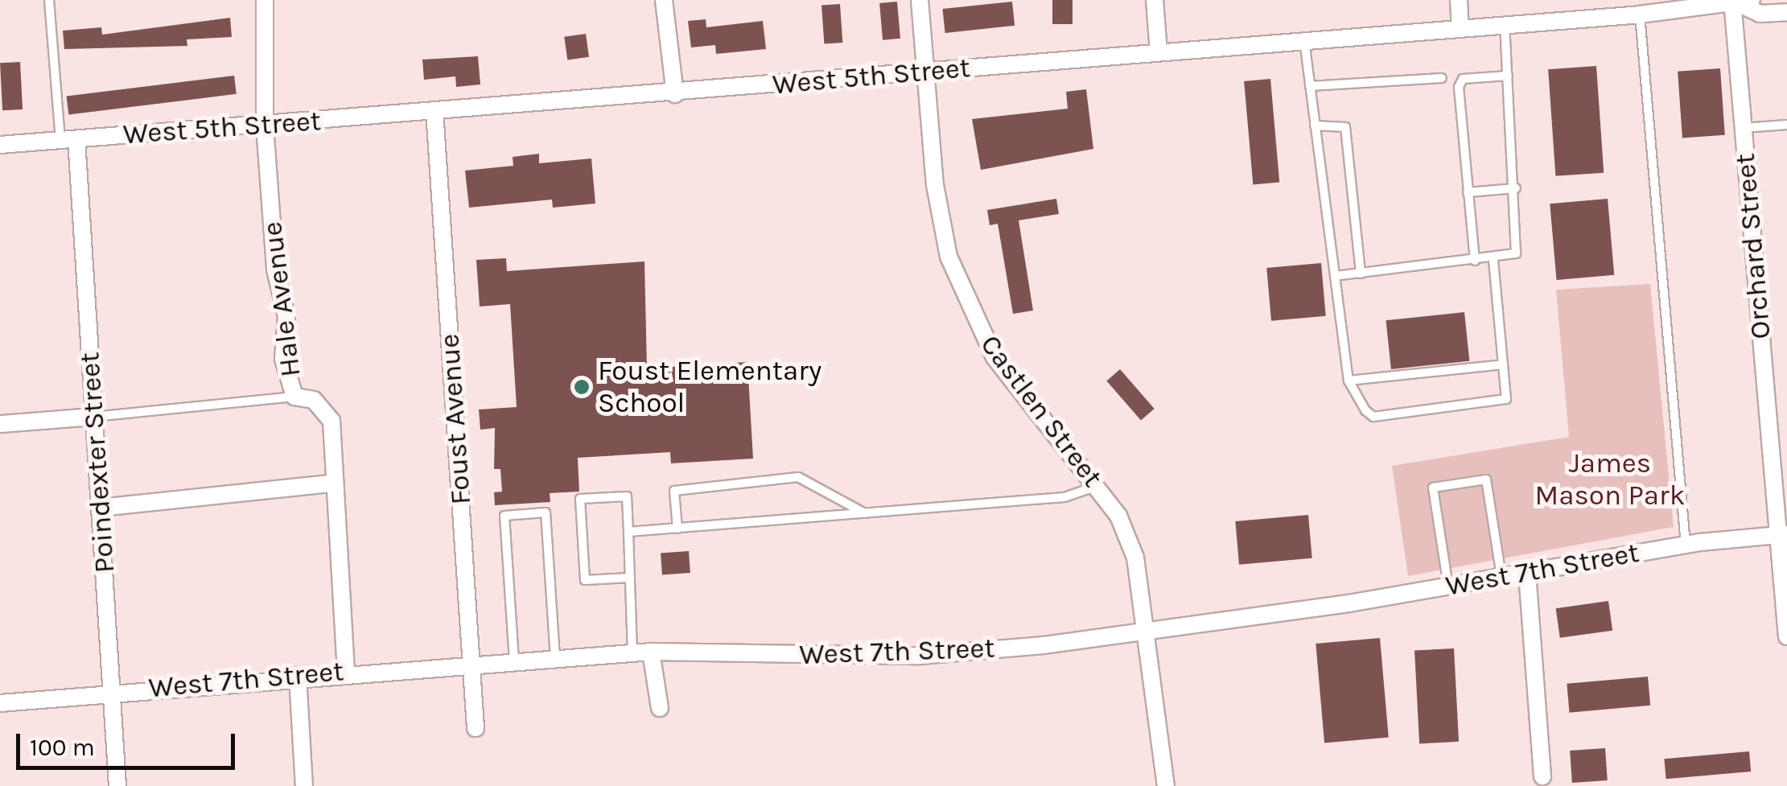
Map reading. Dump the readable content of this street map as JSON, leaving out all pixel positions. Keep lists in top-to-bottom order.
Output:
{
  "streets": {
    "street": [
      "West 5th Street",
      "Orchard Street",
      "Hale Avenue",
      "Castlen Street",
      "Foust Avenue",
      "Poindexter Street",
      "West 7th Street"
    ]
  },
  "crossings": [
    ["West 5th Street", "Orchard Street"],
    ["West 5th Street", "Hale Avenue"],
    ["West 5th Street", "Castlen Street"],
    ["West 5th Street", "Foust Avenue"],
    ["West 5th Street", "Poindexter Street"],
    ["Orchard Street", "West 7th Street"],
    ["Hale Avenue", "West 7th Street"],
    ["Castlen Street", "West 7th Street"],
    ["Foust Avenue", "West 7th Street"],
    ["Poindexter Street", "West 7th Street"]
  ],
  "parks": ["James Mason Park"],
  "places": ["Foust Elementary School"],
  "scale_bar": "100 m"
}
